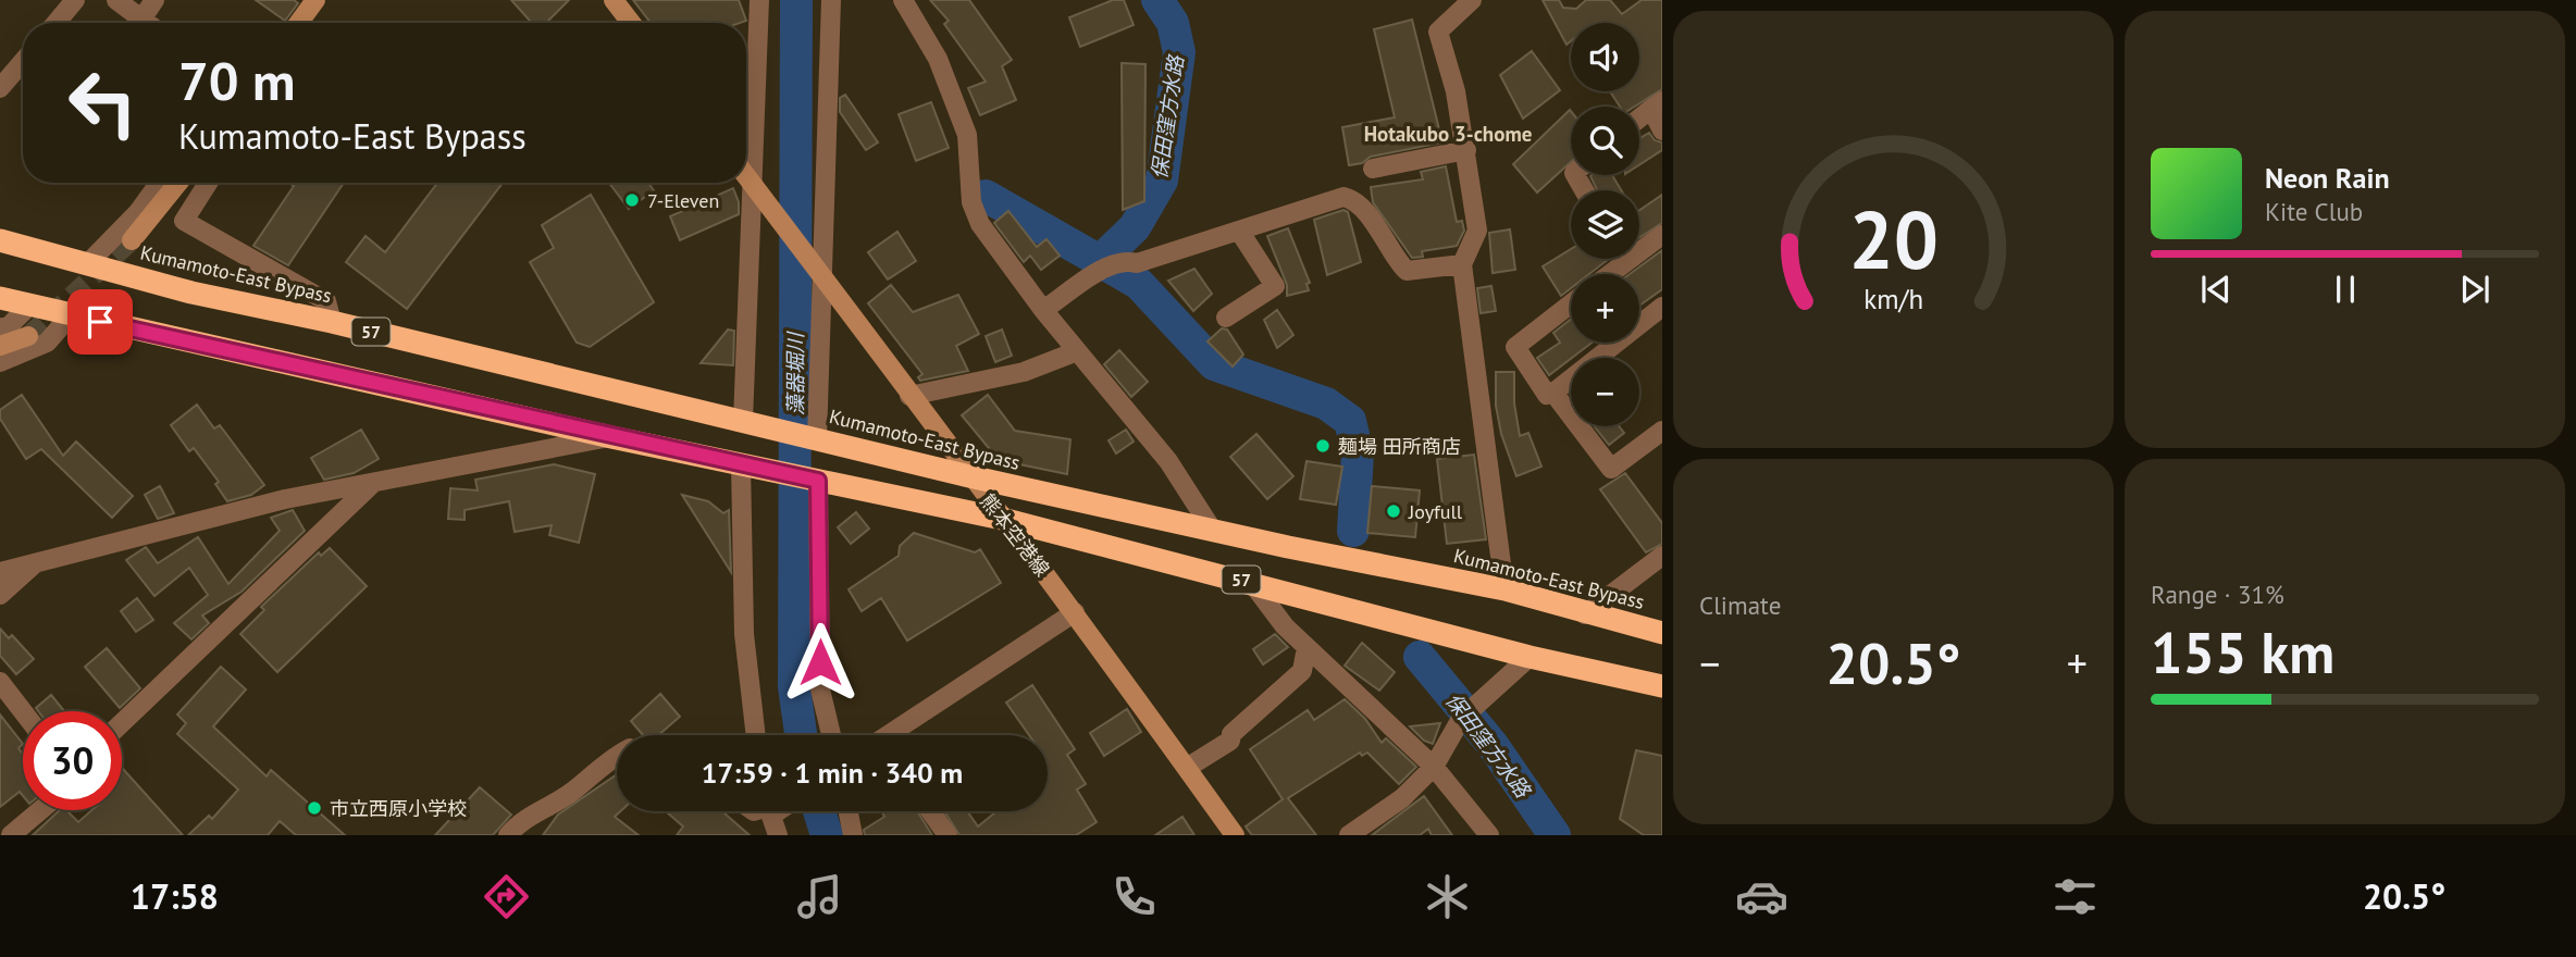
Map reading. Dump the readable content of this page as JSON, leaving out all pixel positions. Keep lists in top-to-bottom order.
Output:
{
  "streets": {
    "highway": ["Kumamoto-East Bypass", "57"],
    "main road": ["熊本空港線"]
  },
  "crossings": [
    ["Kumamoto-East Bypass", "熊本空港線"],
    ["57", "熊本空港線"]
  ],
  "districts": ["Hotakubo 3-chome"],
  "water": ["保田窪方水路", "藻器堀川"],
  "places": [
    "7-Eleven",
    "麺場 田所商店",
    "Joyfull",
    "市立西原小学校"
  ],
  "page": {
    "map_buttons": ["+", "−"],
    "turn": ["70 m", "Kumamoto-East Bypass"],
    "song": ["Neon Rain", "Kite Club"],
    "tile": [
      "Climate",
      ["Range · 31%", "155 km"]
    ],
    "heat": ["−", "20.5°", "+"],
    "limit": "30",
    "trip": "17:59 · 1 min · 340 m",
    "tabs": ["17:58", "20.5°"],
    "gauge": ["20", "km/h"]
  }
}
